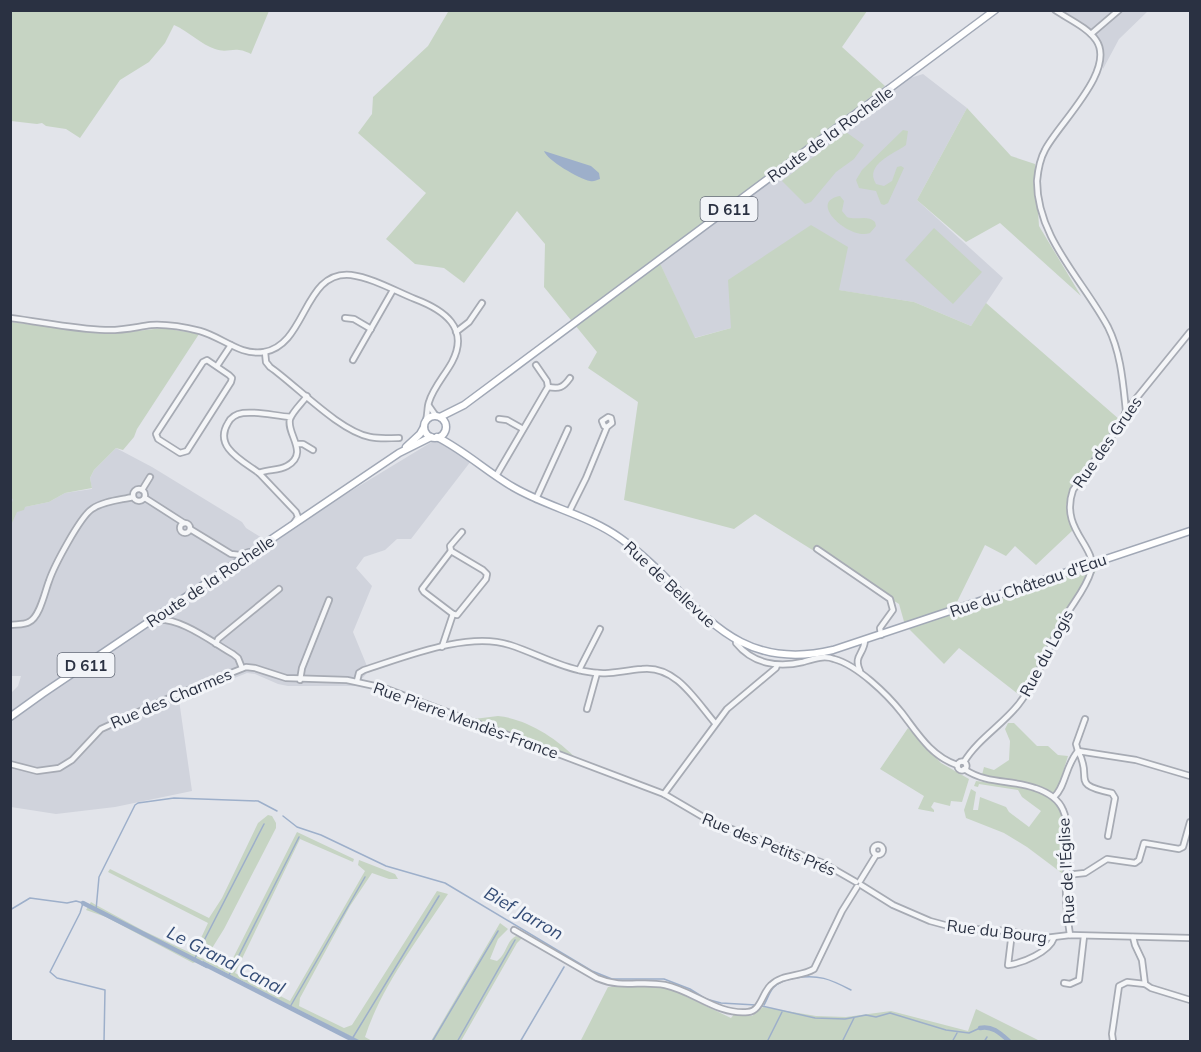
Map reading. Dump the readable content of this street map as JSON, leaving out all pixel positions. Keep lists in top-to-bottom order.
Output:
{
  "streets": {
    "main road": [
      "Route de la Rochelle",
      "D 611",
      "Rue de Bellevue",
      "Rue du Château d'Eau"
    ],
    "street": [
      "Rue des Grues",
      "Rue du Logis",
      "Rue des Charmes",
      "Rue Pierre Mendès-France",
      "Rue des Petits Prés",
      "Rue de l'Église",
      "Rue du Bourg"
    ]
  },
  "crossings": [
    ["Route de la Rochelle", "D 611"],
    ["Route de la Rochelle", "Rue de Bellevue"],
    ["D 611", "Rue de Bellevue"],
    ["Rue des Grues", "Rue du Château d'Eau"],
    ["Rue des Grues", "Rue du Logis"],
    ["Rue de Bellevue", "Rue du Château d'Eau"],
    ["Rue du Château d'Eau", "Rue du Logis"],
    ["Rue du Logis", "Rue de l'Église"],
    ["Rue des Charmes", "Rue Pierre Mendès-France"],
    ["Rue Pierre Mendès-France", "Rue des Petits Prés"],
    ["Rue des Petits Prés", "Rue du Bourg"],
    ["Rue de l'Église", "Rue du Bourg"]
  ],
  "water": ["Bief Jarron", "Le Grand Canal"]
}
